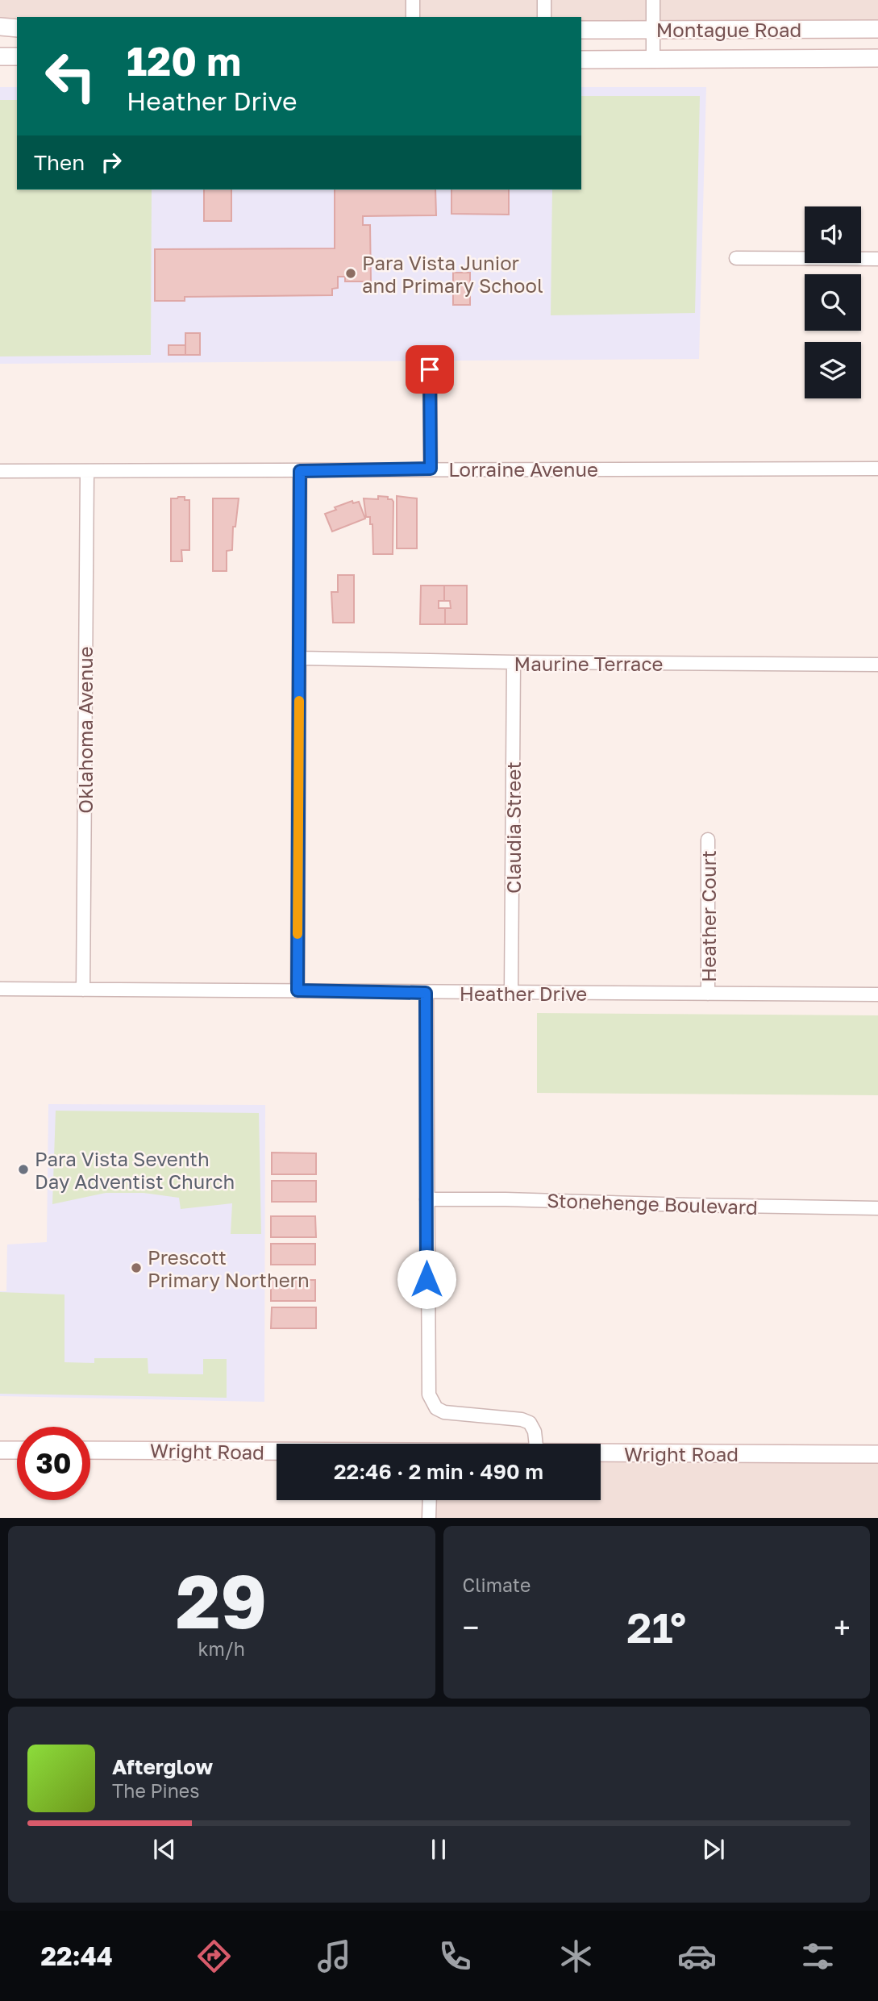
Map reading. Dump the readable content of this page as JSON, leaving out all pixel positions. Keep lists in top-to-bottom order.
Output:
{
  "streets": {
    "main road": ["Montague Road", "Wright Road"],
    "street": [
      "Lorraine Avenue",
      "Maurine Terrace",
      "Oklahoma Avenue",
      "Claudia Street",
      "Heather Court",
      "Heather Drive",
      "Stonehenge Boulevard"
    ]
  },
  "crossings": [
    ["Lorraine Avenue", "Oklahoma Avenue"],
    ["Maurine Terrace", "Claudia Street"],
    ["Oklahoma Avenue", "Heather Drive"],
    ["Claudia Street", "Heather Drive"],
    ["Heather Court", "Heather Drive"]
  ],
  "places": ["Para Vista Junior and Primary School", "Para Vista Seventh Day Adventist Church", "Prescott Primary Northern"],
  "page": {
    "turn": ["120 m", "Heather Drive"],
    "then": "Then",
    "limit": "30",
    "trip": "22:46 · 2 min · 490 m",
    "tile": [
      ["29", "km/h"],
      "Climate"
    ],
    "heat": ["−", "21°", "+"],
    "song": ["Afterglow", "The Pines"],
    "tabs": "22:44"
  }
}
